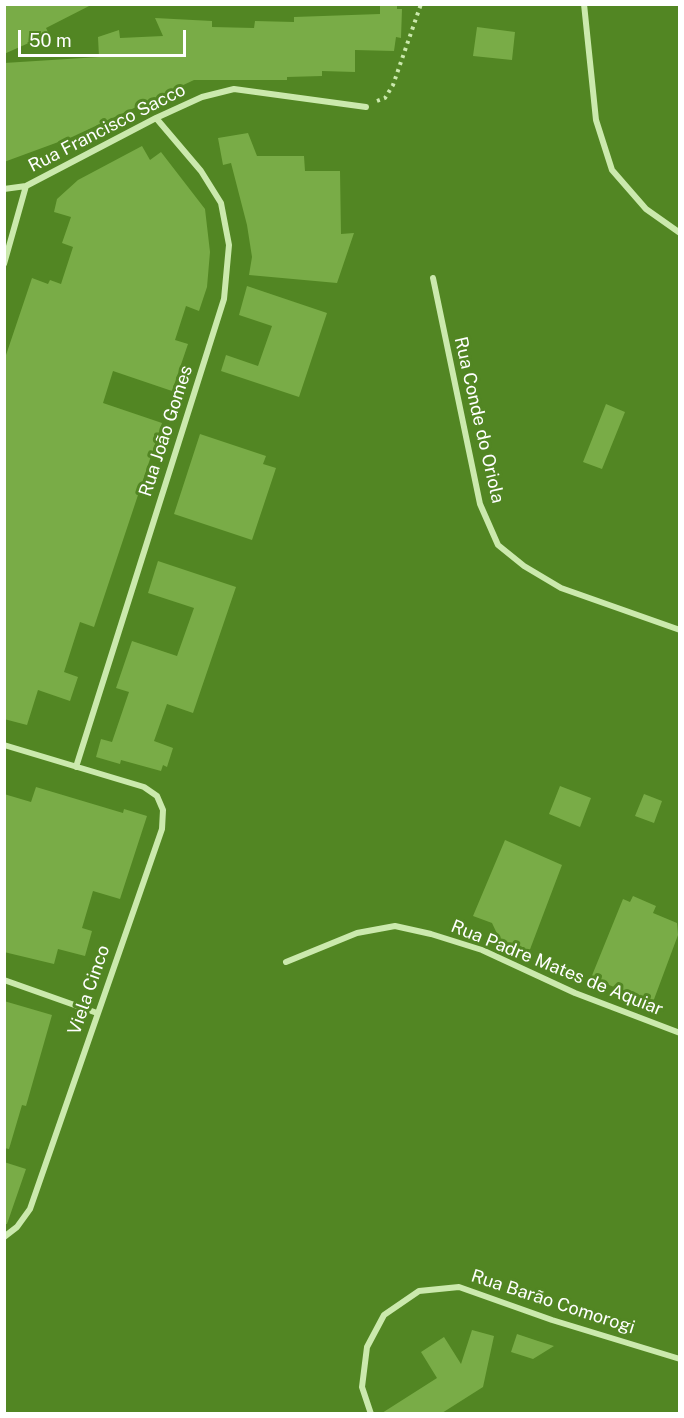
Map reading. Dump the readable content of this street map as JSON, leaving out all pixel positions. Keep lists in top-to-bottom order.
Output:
{
  "streets": {
    "street": [
      "Rua Francisco Sacco",
      "Rua Conde do Oriola",
      "Rua João Gomes",
      "Rua Padre Mates de Aquiar",
      "Viela Cinco",
      "Rua Barão Comorogi"
    ]
  },
  "crossings": [
    ["Rua Francisco Sacco", "Rua João Gomes"],
    ["Rua João Gomes", "Viela Cinco"]
  ],
  "scale_bar": "50 m"
}
